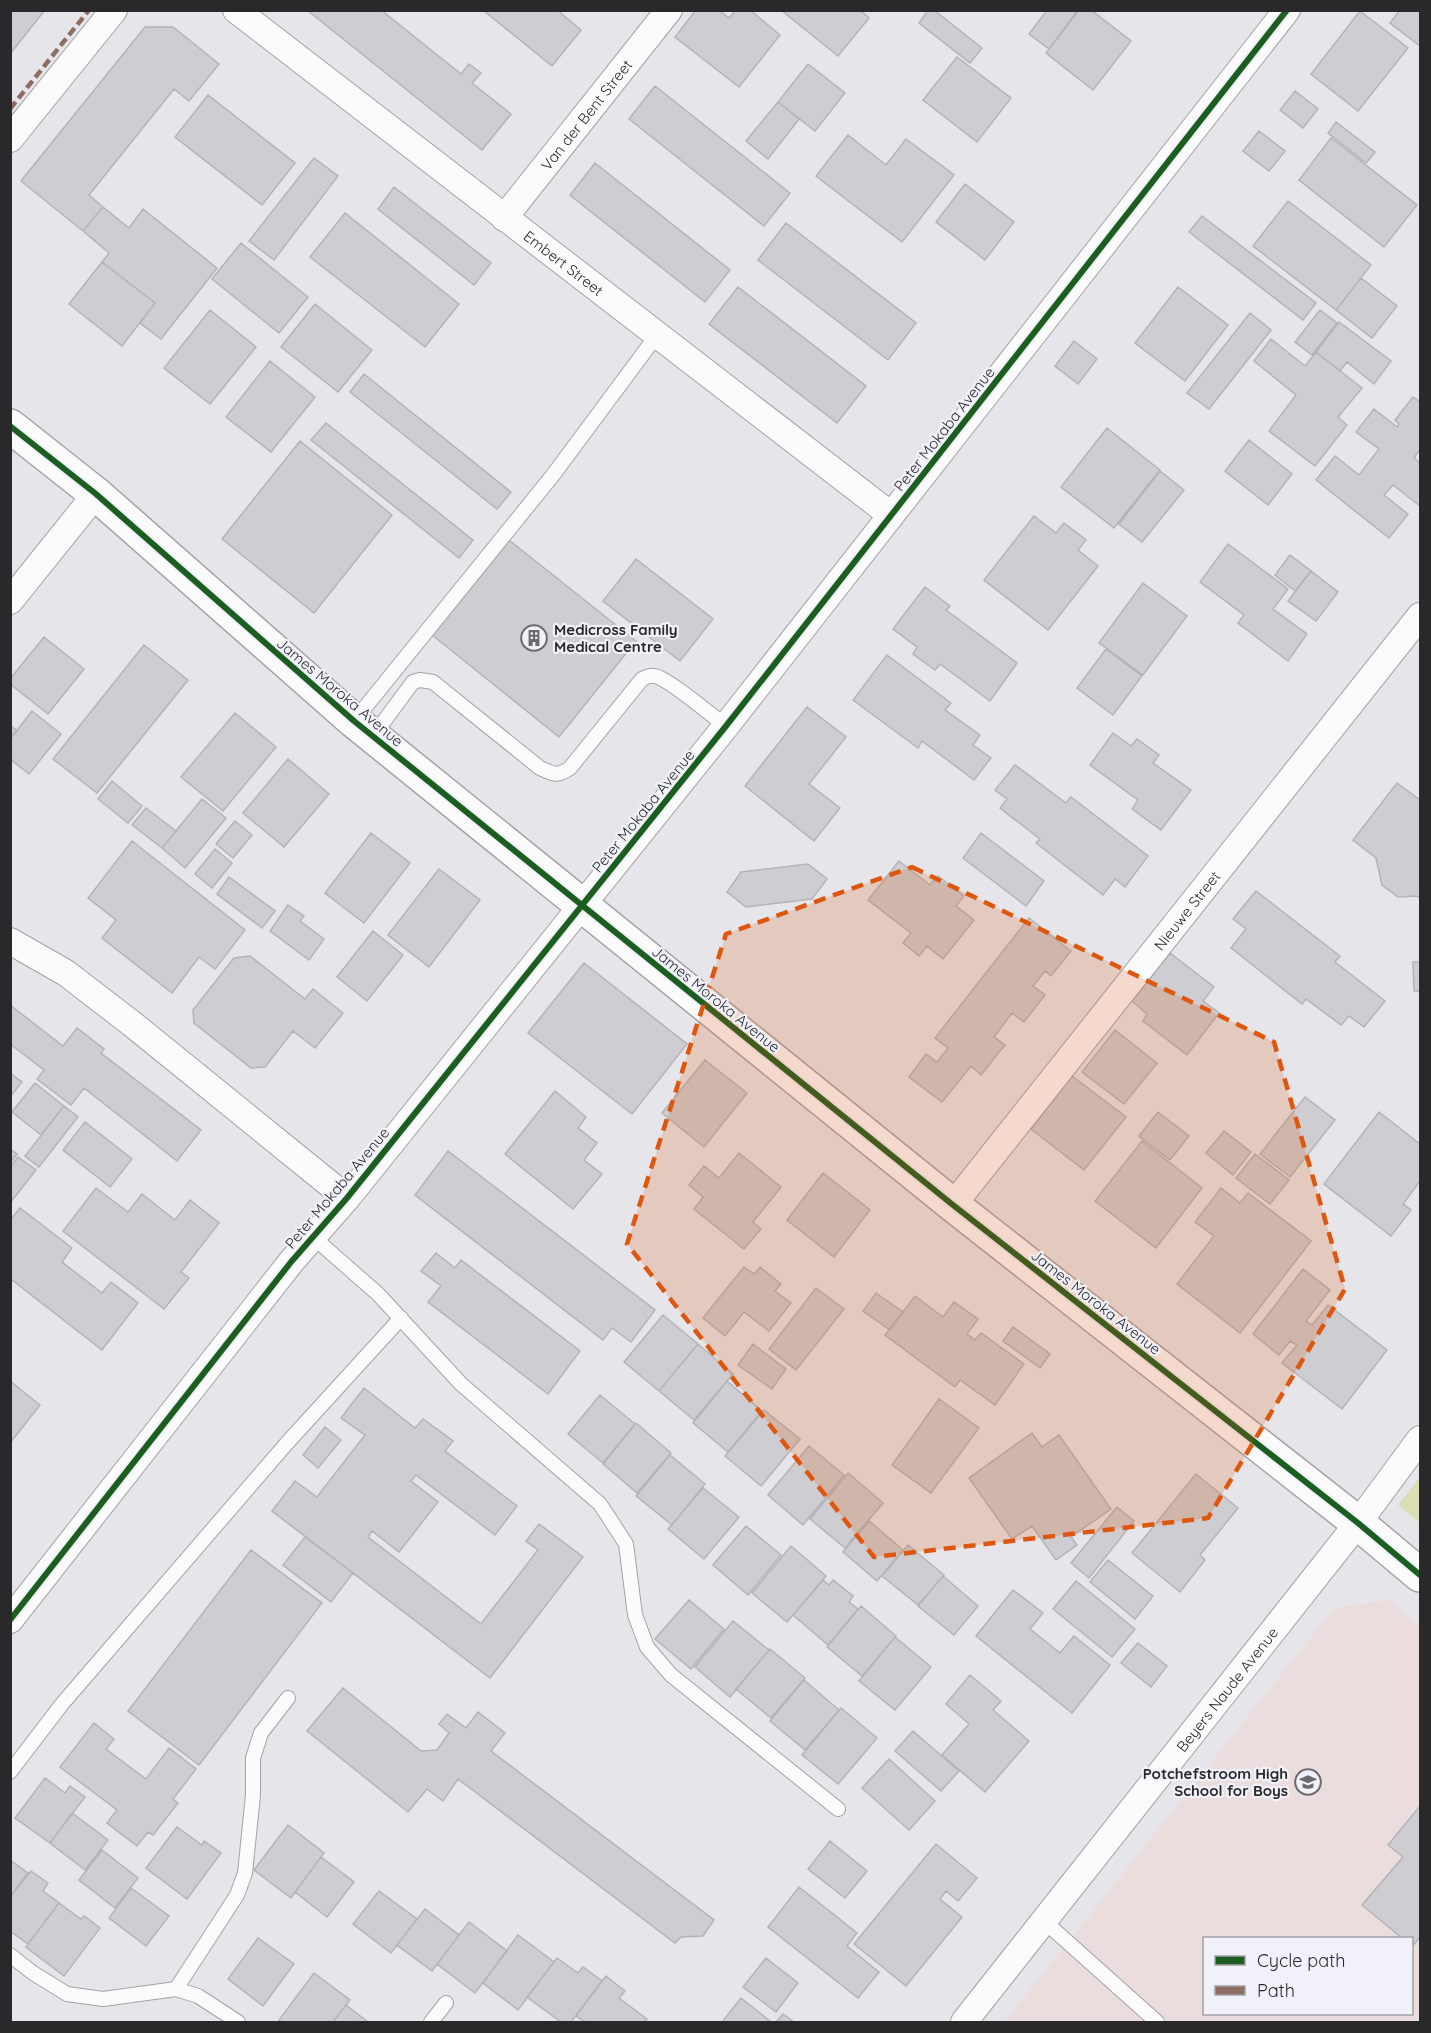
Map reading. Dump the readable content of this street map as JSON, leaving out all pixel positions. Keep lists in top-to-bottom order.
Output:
{
  "streets": {
    "street": [
      "Van der Bent Street",
      "Embert Street",
      "Peter Mokaba Avenue",
      "James Moroka Avenue",
      "Nieuwe Street",
      "Beyers Naude Avenue"
    ]
  },
  "crossings": [
    ["Van der Bent Street", "Embert Street"],
    ["Embert Street", "Peter Mokaba Avenue"],
    ["Peter Mokaba Avenue", "James Moroka Avenue"],
    ["James Moroka Avenue", "Nieuwe Street"],
    ["James Moroka Avenue", "Beyers Naude Avenue"]
  ],
  "places": {
    "building": ["Medicross Family Medical Centre"],
    "school or university": ["Potchefstroom High School for Boys"]
  },
  "legend": ["Cycle path", "Path"]
}
